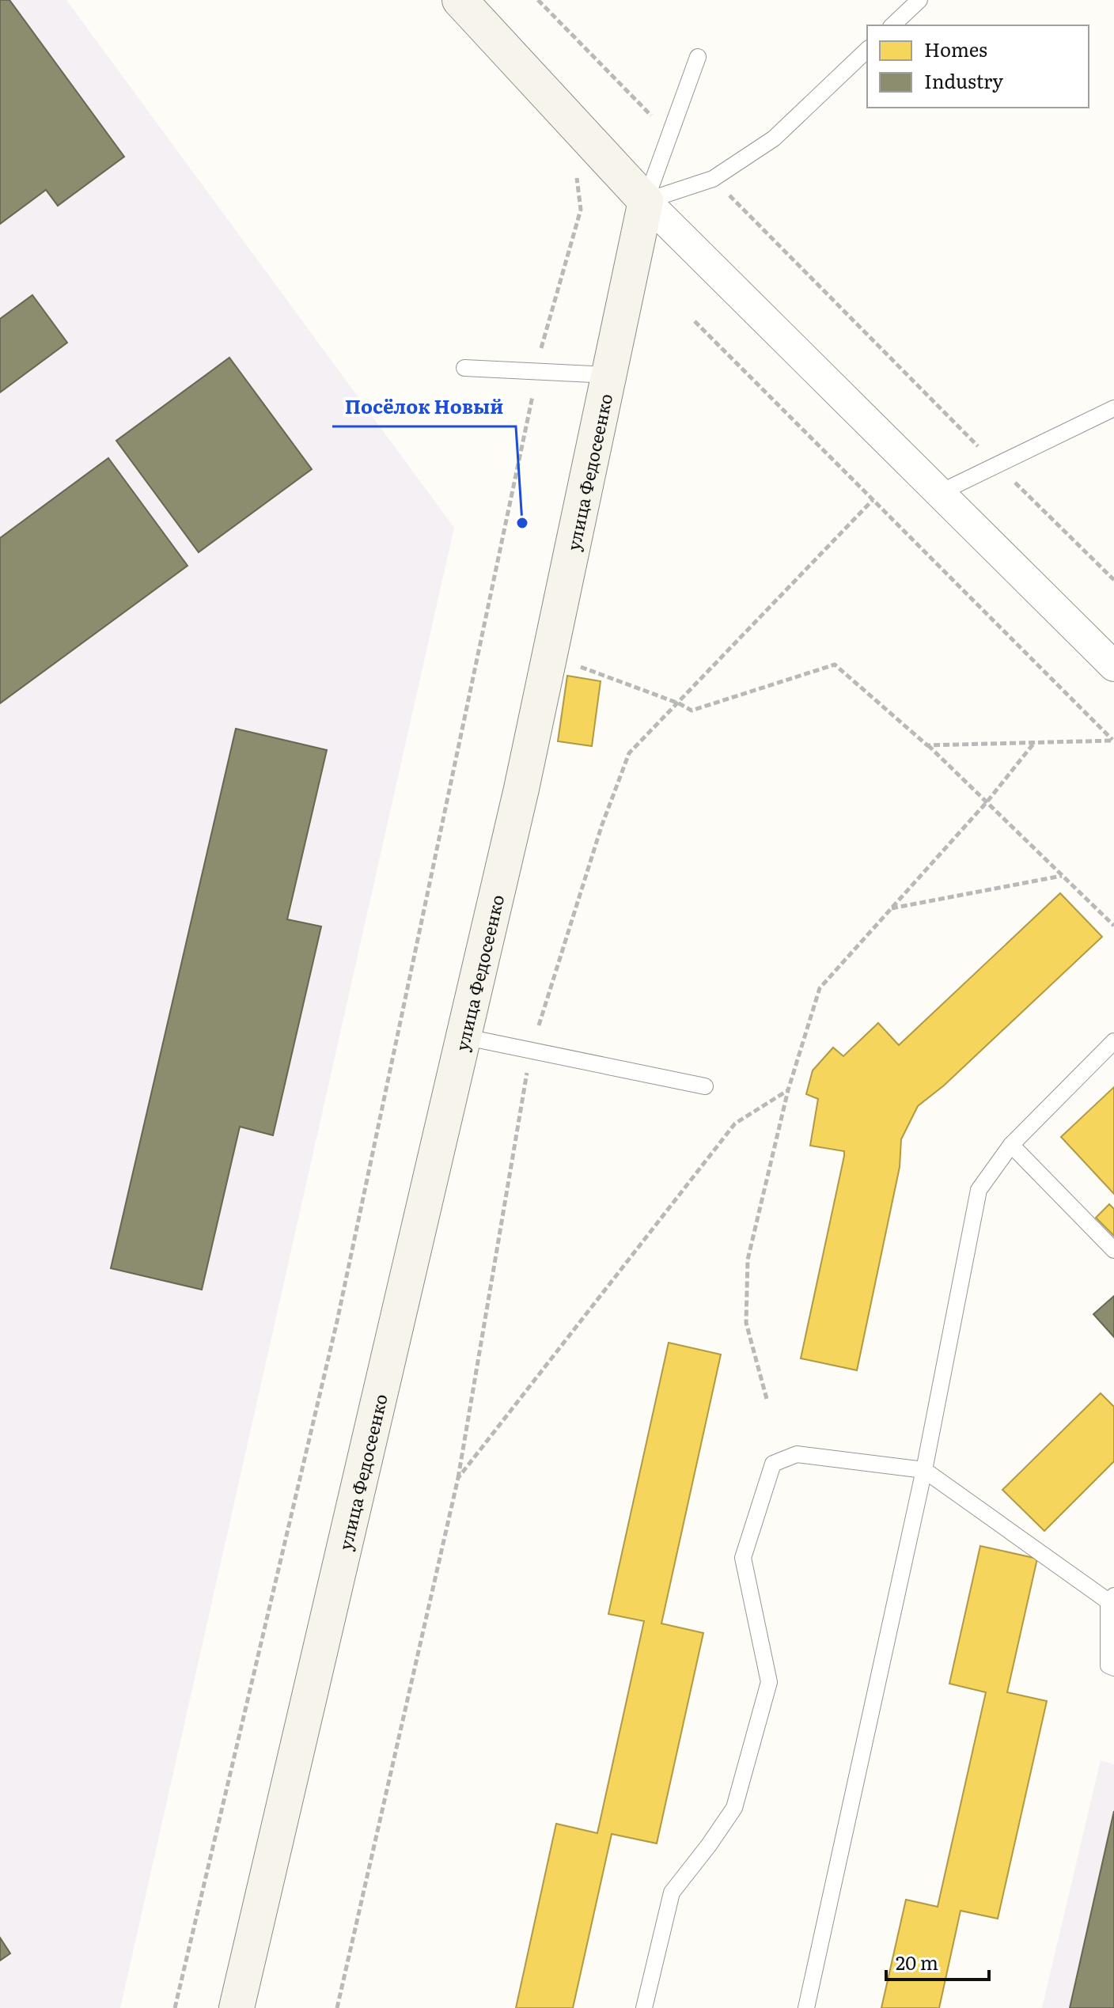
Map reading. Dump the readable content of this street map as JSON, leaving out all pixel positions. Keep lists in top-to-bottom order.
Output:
{
  "streets": {
    "street": ["улица Федосеенко"]
  },
  "places": ["Посёлок Новый"],
  "legend": ["Homes", "Industry"],
  "scale_bar": "20 m"
}
